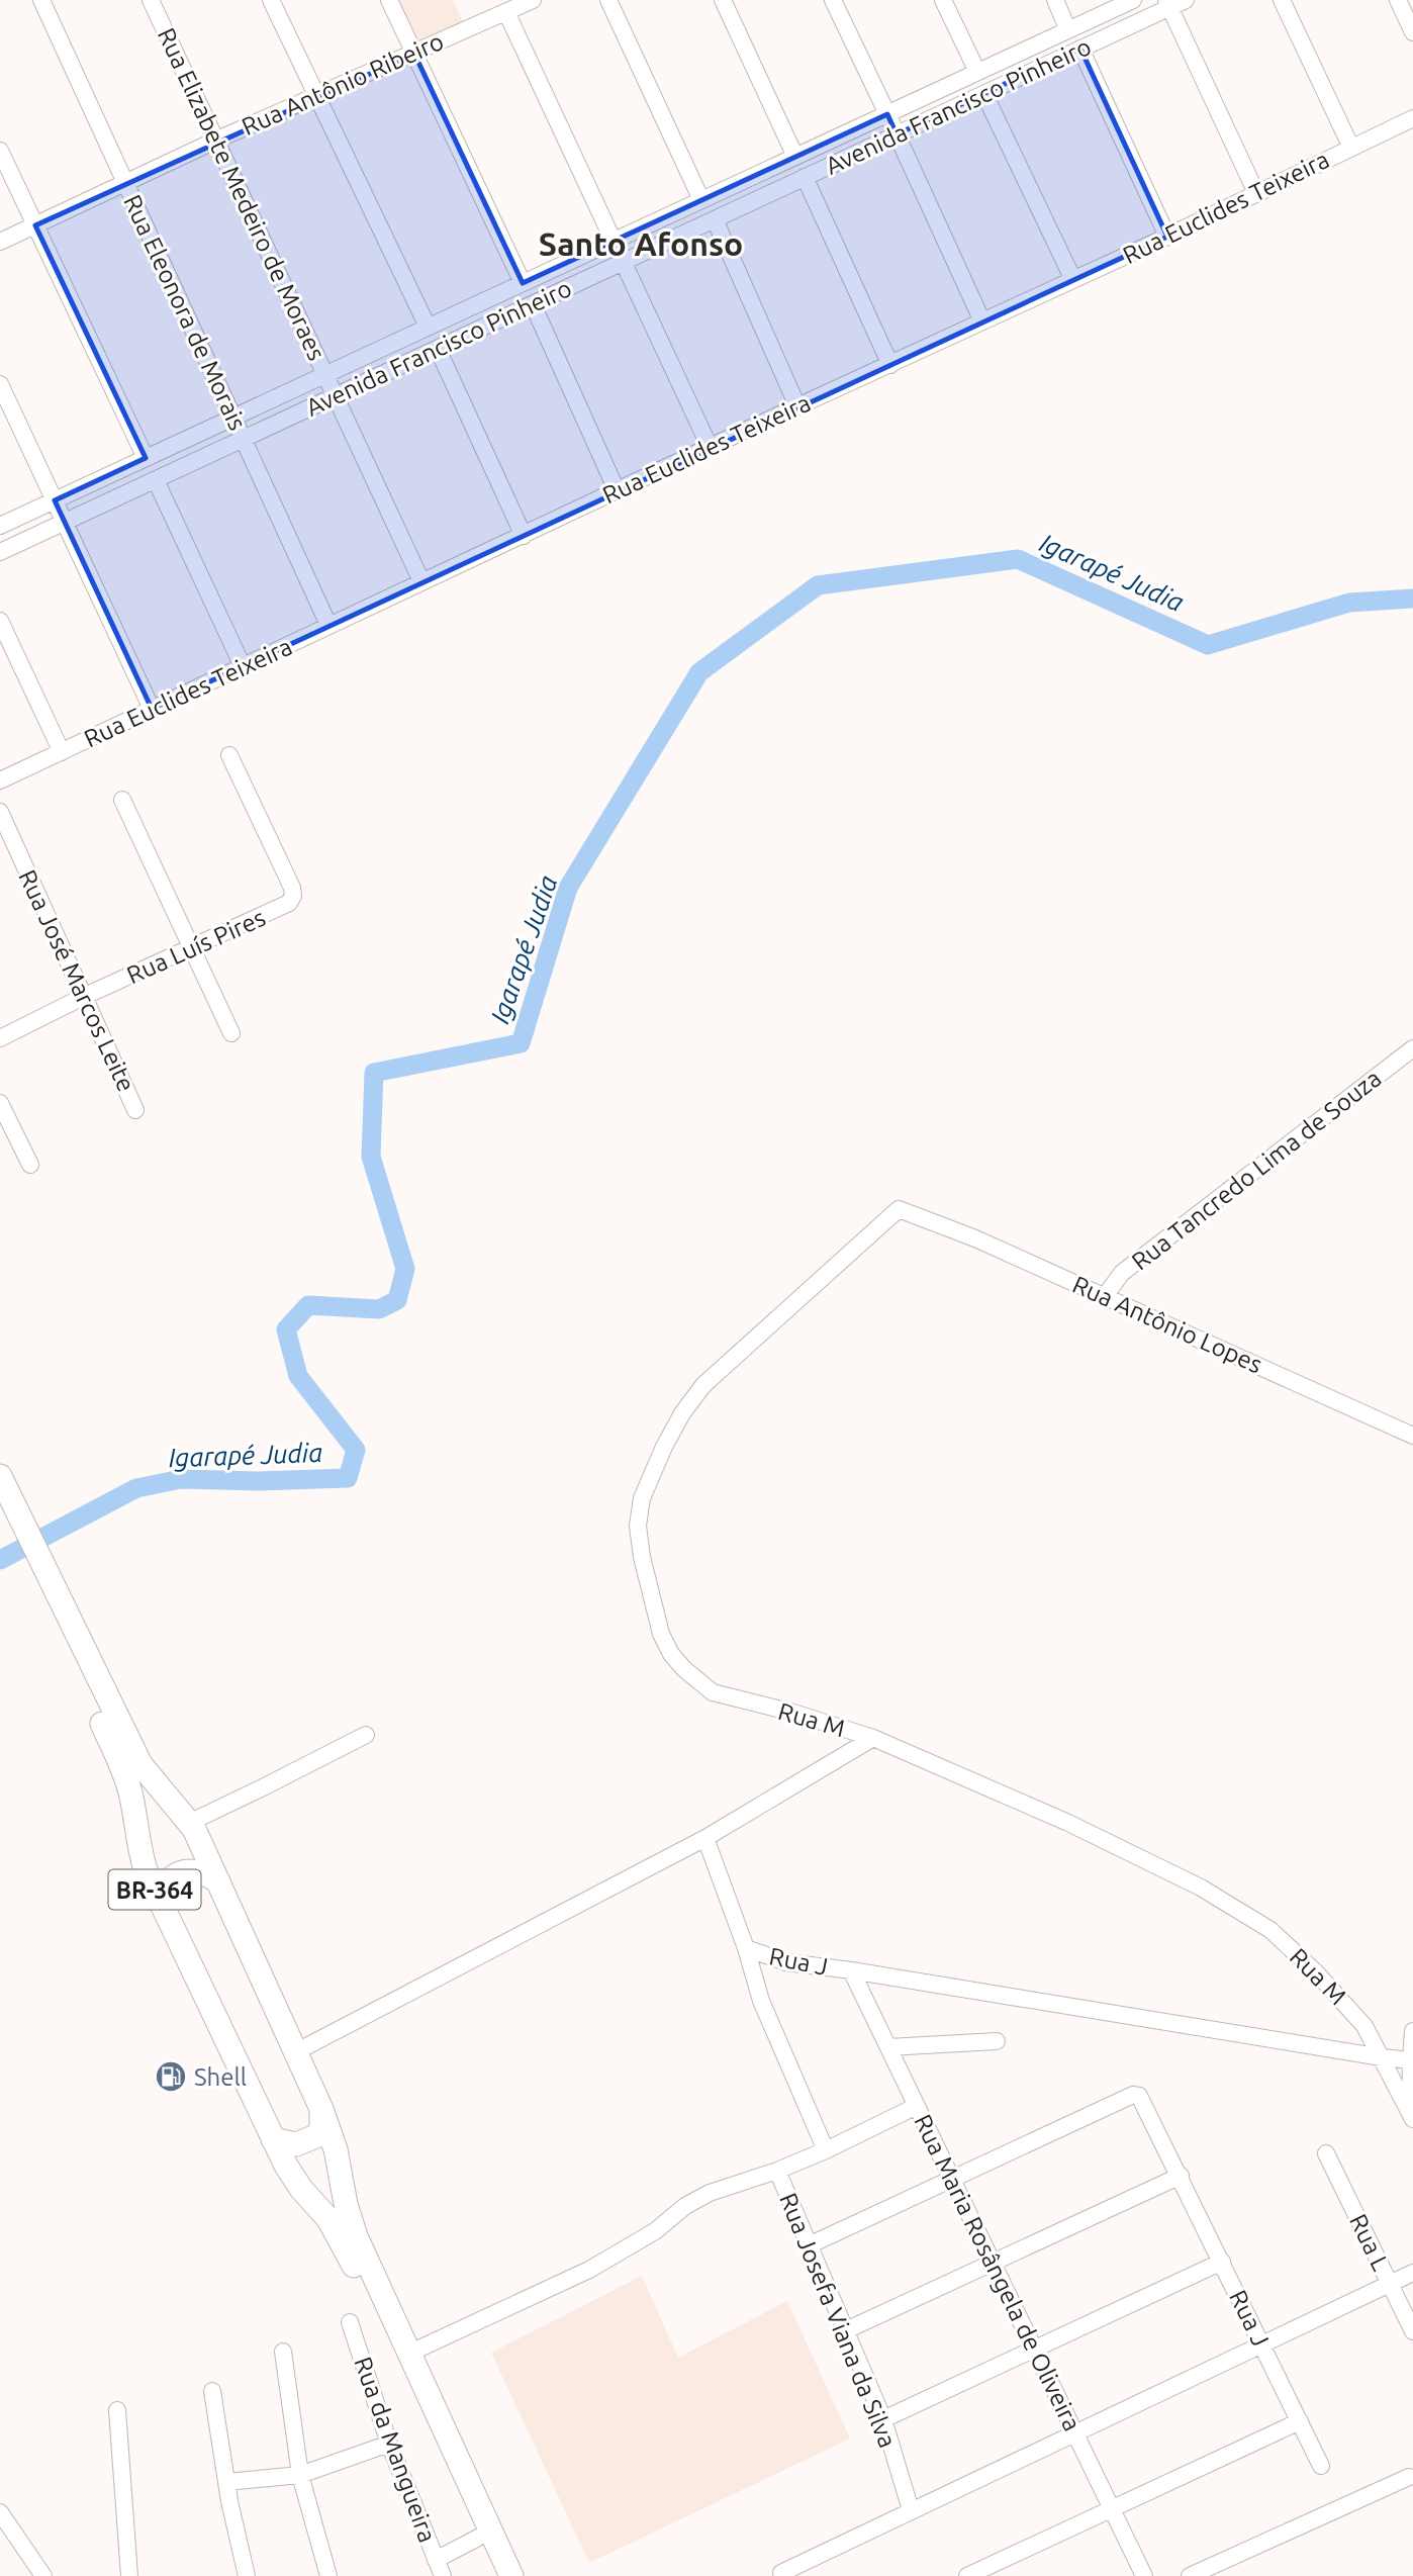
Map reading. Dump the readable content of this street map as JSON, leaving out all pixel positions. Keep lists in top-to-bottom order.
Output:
{
  "streets": {
    "highway": ["BR-364"],
    "street": [
      "Rua Antônio Ribeiro",
      "Avenida Francisco Pinheiro",
      "Rua Elizabete Medeiro de Moraes",
      "Rua Euclides Teixeira",
      "Rua Eleonora de Morais",
      "Rua Luís Pires",
      "Rua José Marcos Leite",
      "Rua Tancredo Lima de Souza",
      "Rua Antônio Lopes",
      "Rua M",
      "Rua J",
      "Rua L",
      "Rua Maria Rosângela de Oliveira",
      "Rua Josefa Viana da Silva",
      "Rua da Mangueira"
    ]
  },
  "crossings": [
    ["Rua Antônio Ribeiro", "Rua Elizabete Medeiro de Moraes"],
    ["Rua Antônio Ribeiro", "Rua Eleonora de Morais"],
    ["Avenida Francisco Pinheiro", "Rua Elizabete Medeiro de Moraes"],
    ["Avenida Francisco Pinheiro", "Rua Eleonora de Morais"],
    ["Rua Elizabete Medeiro de Moraes", "Rua Euclides Teixeira"],
    ["Rua Euclides Teixeira", "Rua Eleonora de Morais"],
    ["Rua Luís Pires", "Rua José Marcos Leite"],
    ["Rua Tancredo Lima de Souza", "Rua Antônio Lopes"],
    ["Rua Antônio Lopes", "Rua M"],
    ["Rua M", "Rua J"],
    ["Rua J", "Rua Maria Rosângela de Oliveira"]
  ],
  "districts": ["Santo Afonso"],
  "water": ["Igarapé Judia"],
  "places": {
    "fuel station": ["Shell"]
  }
}
